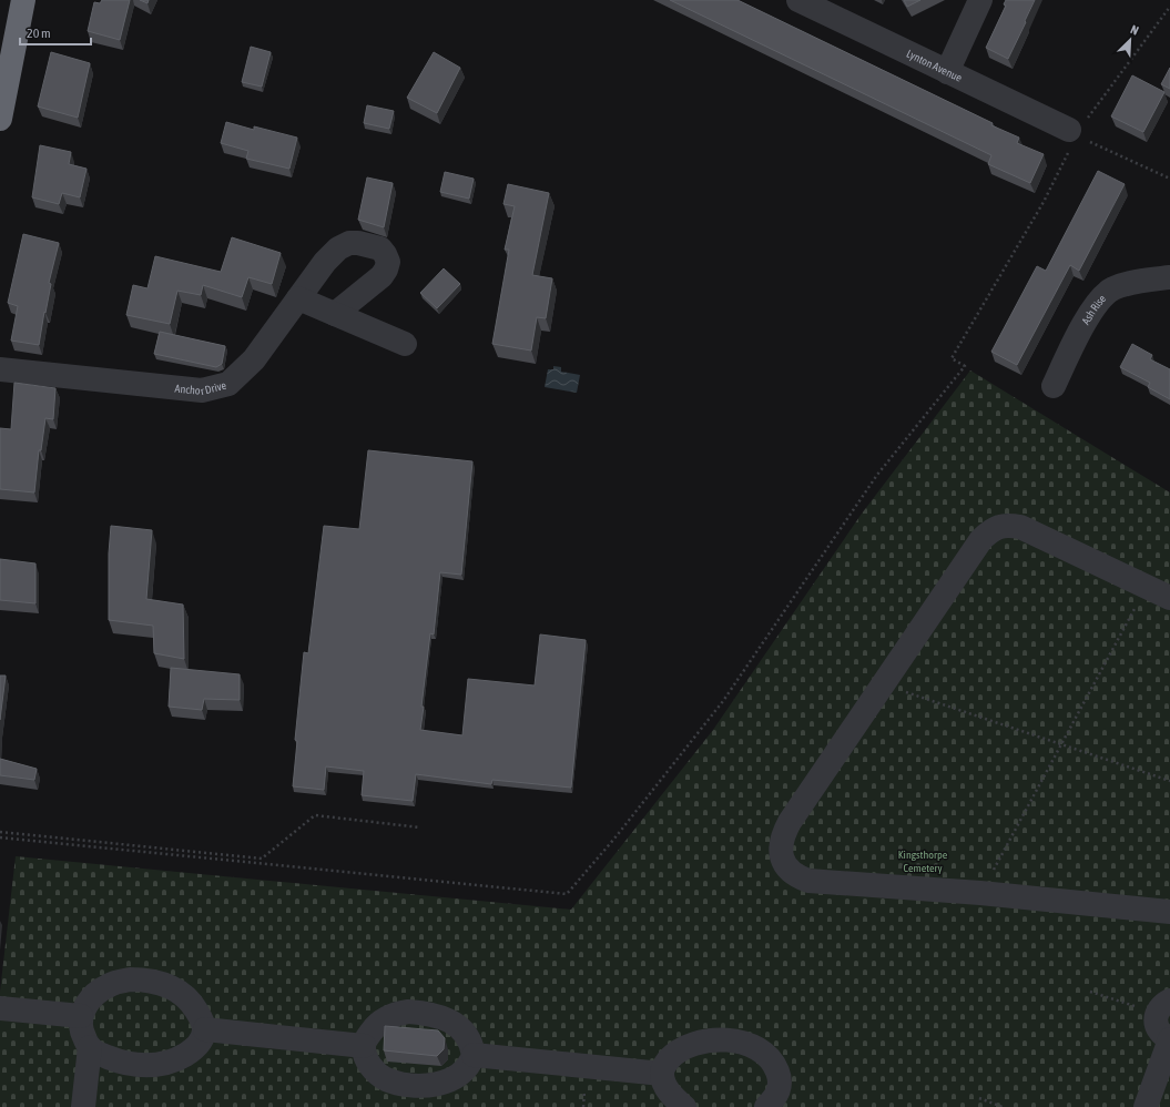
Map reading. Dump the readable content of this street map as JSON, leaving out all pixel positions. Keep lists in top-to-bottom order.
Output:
{
  "streets": {
    "street": ["Lynton Avenue", "Ash Rise", "Anchor Drive"]
  },
  "parks": ["Kingsthorpe Cemetery"],
  "scale_bar": "20 m",
  "north": "top right"
}
